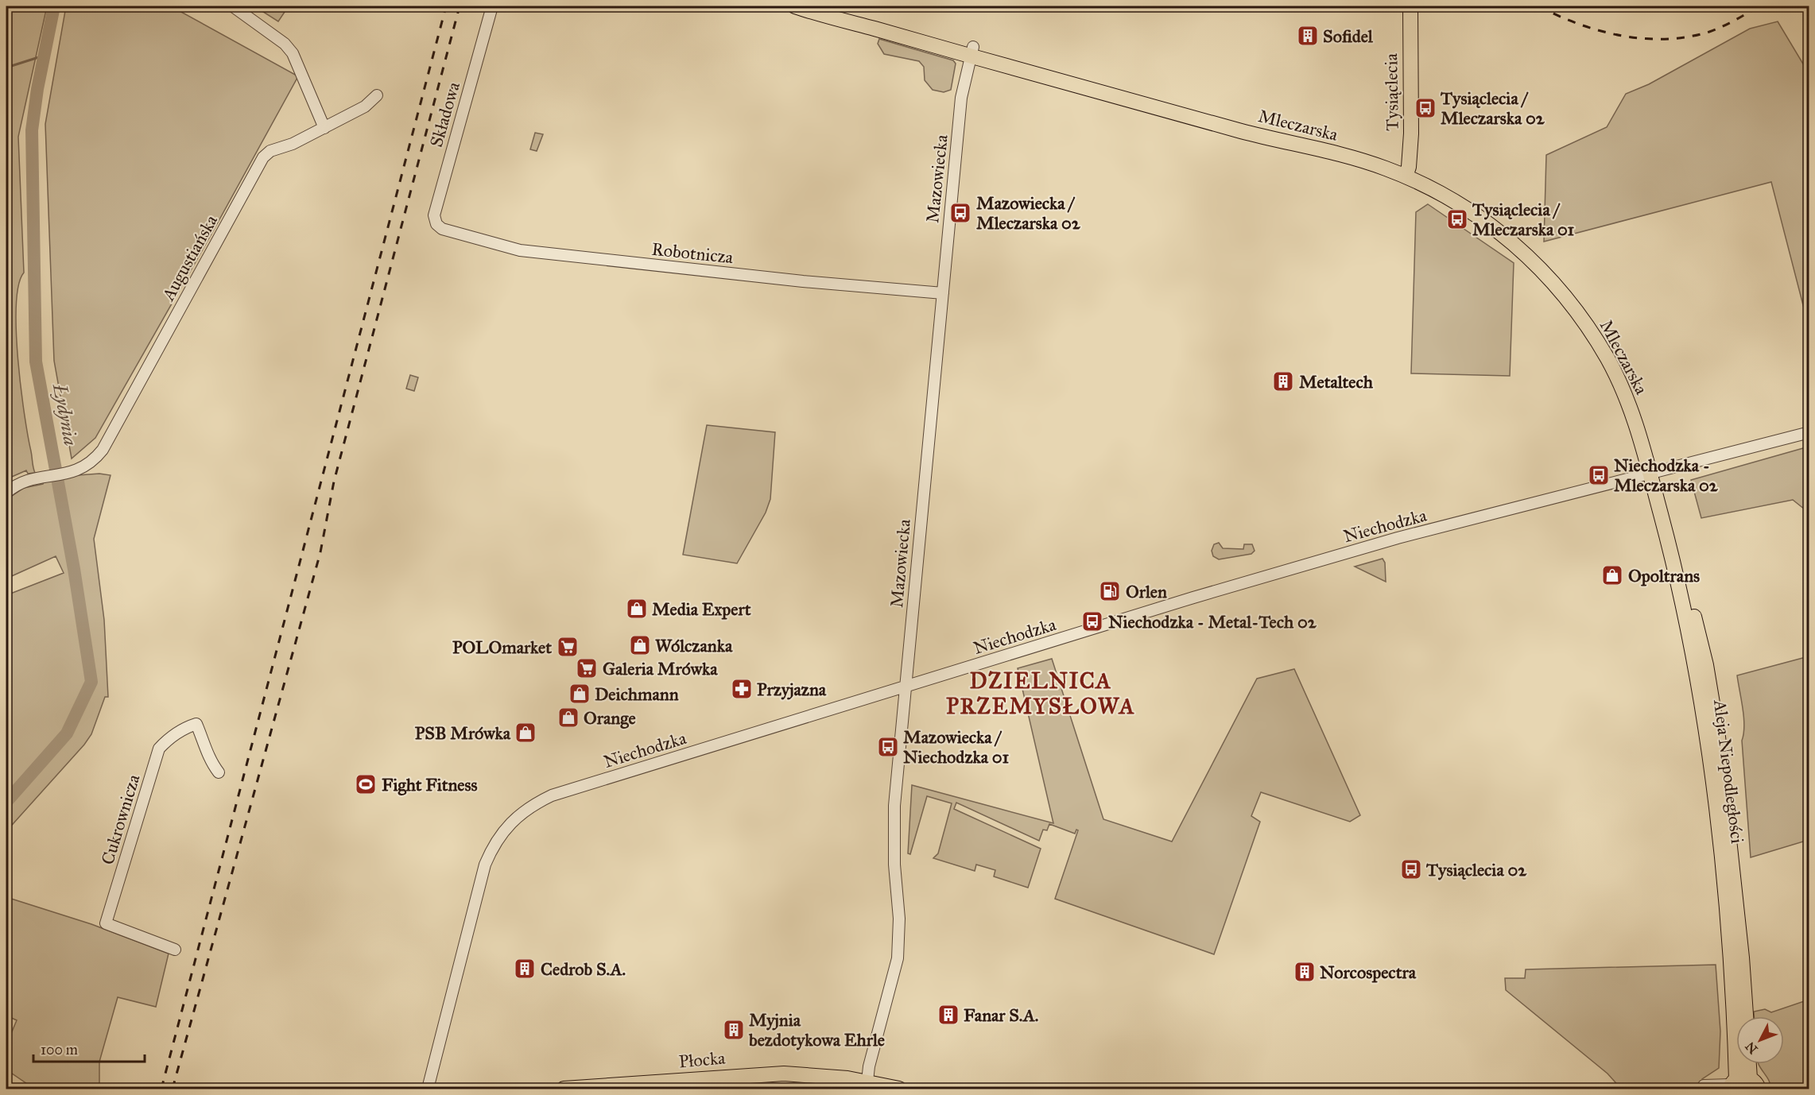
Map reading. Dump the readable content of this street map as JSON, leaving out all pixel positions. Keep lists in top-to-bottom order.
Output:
{
  "streets": {
    "main road": [
      "Tysiąclecia",
      "Mleczarska",
      "Aleja Niepodległości",
      "Płocka"
    ],
    "street": [
      "Składowa",
      "Mazowiecka",
      "Robotnicza",
      "Augustiańska",
      "Niechodzka",
      "Cukrownicza"
    ]
  },
  "crossings": [
    ["Tysiąclecia", "Mleczarska"],
    ["Składowa", "Robotnicza"],
    ["Mleczarska", "Mazowiecka"],
    ["Mleczarska", "Niechodzka"],
    ["Mleczarska", "Aleja Niepodległości"],
    ["Mazowiecka", "Robotnicza"],
    ["Mazowiecka", "Niechodzka"],
    ["Mazowiecka", "Płocka"],
    ["Niechodzka", "Aleja Niepodległości"]
  ],
  "districts": ["DZIELNICA PRZEMYSŁOWA"],
  "water": ["Łydynia"],
  "places": {
    "building": [
      "Sofidel",
      "Metaltech",
      "Cedrob S.A.",
      "Norcospectra",
      "Fanar S.A.",
      "Myjnia bezdotykowa Ehrle"
    ],
    "bus stop": [
      "Tysiąclecia / Mleczarska 02",
      "Mazowiecka / Mleczarska 02",
      "Tysiąclecia / Mleczarska 01",
      "Niechodzka - Mleczarska 02",
      "Niechodzka - Metal-Tech 02",
      "Mazowiecka / Niechodzka 01",
      "Tysiąclecia 02"
    ],
    "shop": [
      "Opoltrans",
      "Media Expert",
      "Wólczanka",
      "Deichmann",
      "Orange",
      "PSB Mrówka"
    ],
    "fuel station": ["Orlen"],
    "supermarket": ["POLOmarket", "Galeria Mrówka"],
    "pharmacy": ["Przyjazna"],
    "sports": ["Fight Fitness"]
  },
  "scale_bar": "100 m",
  "north": "bottom left"
}
